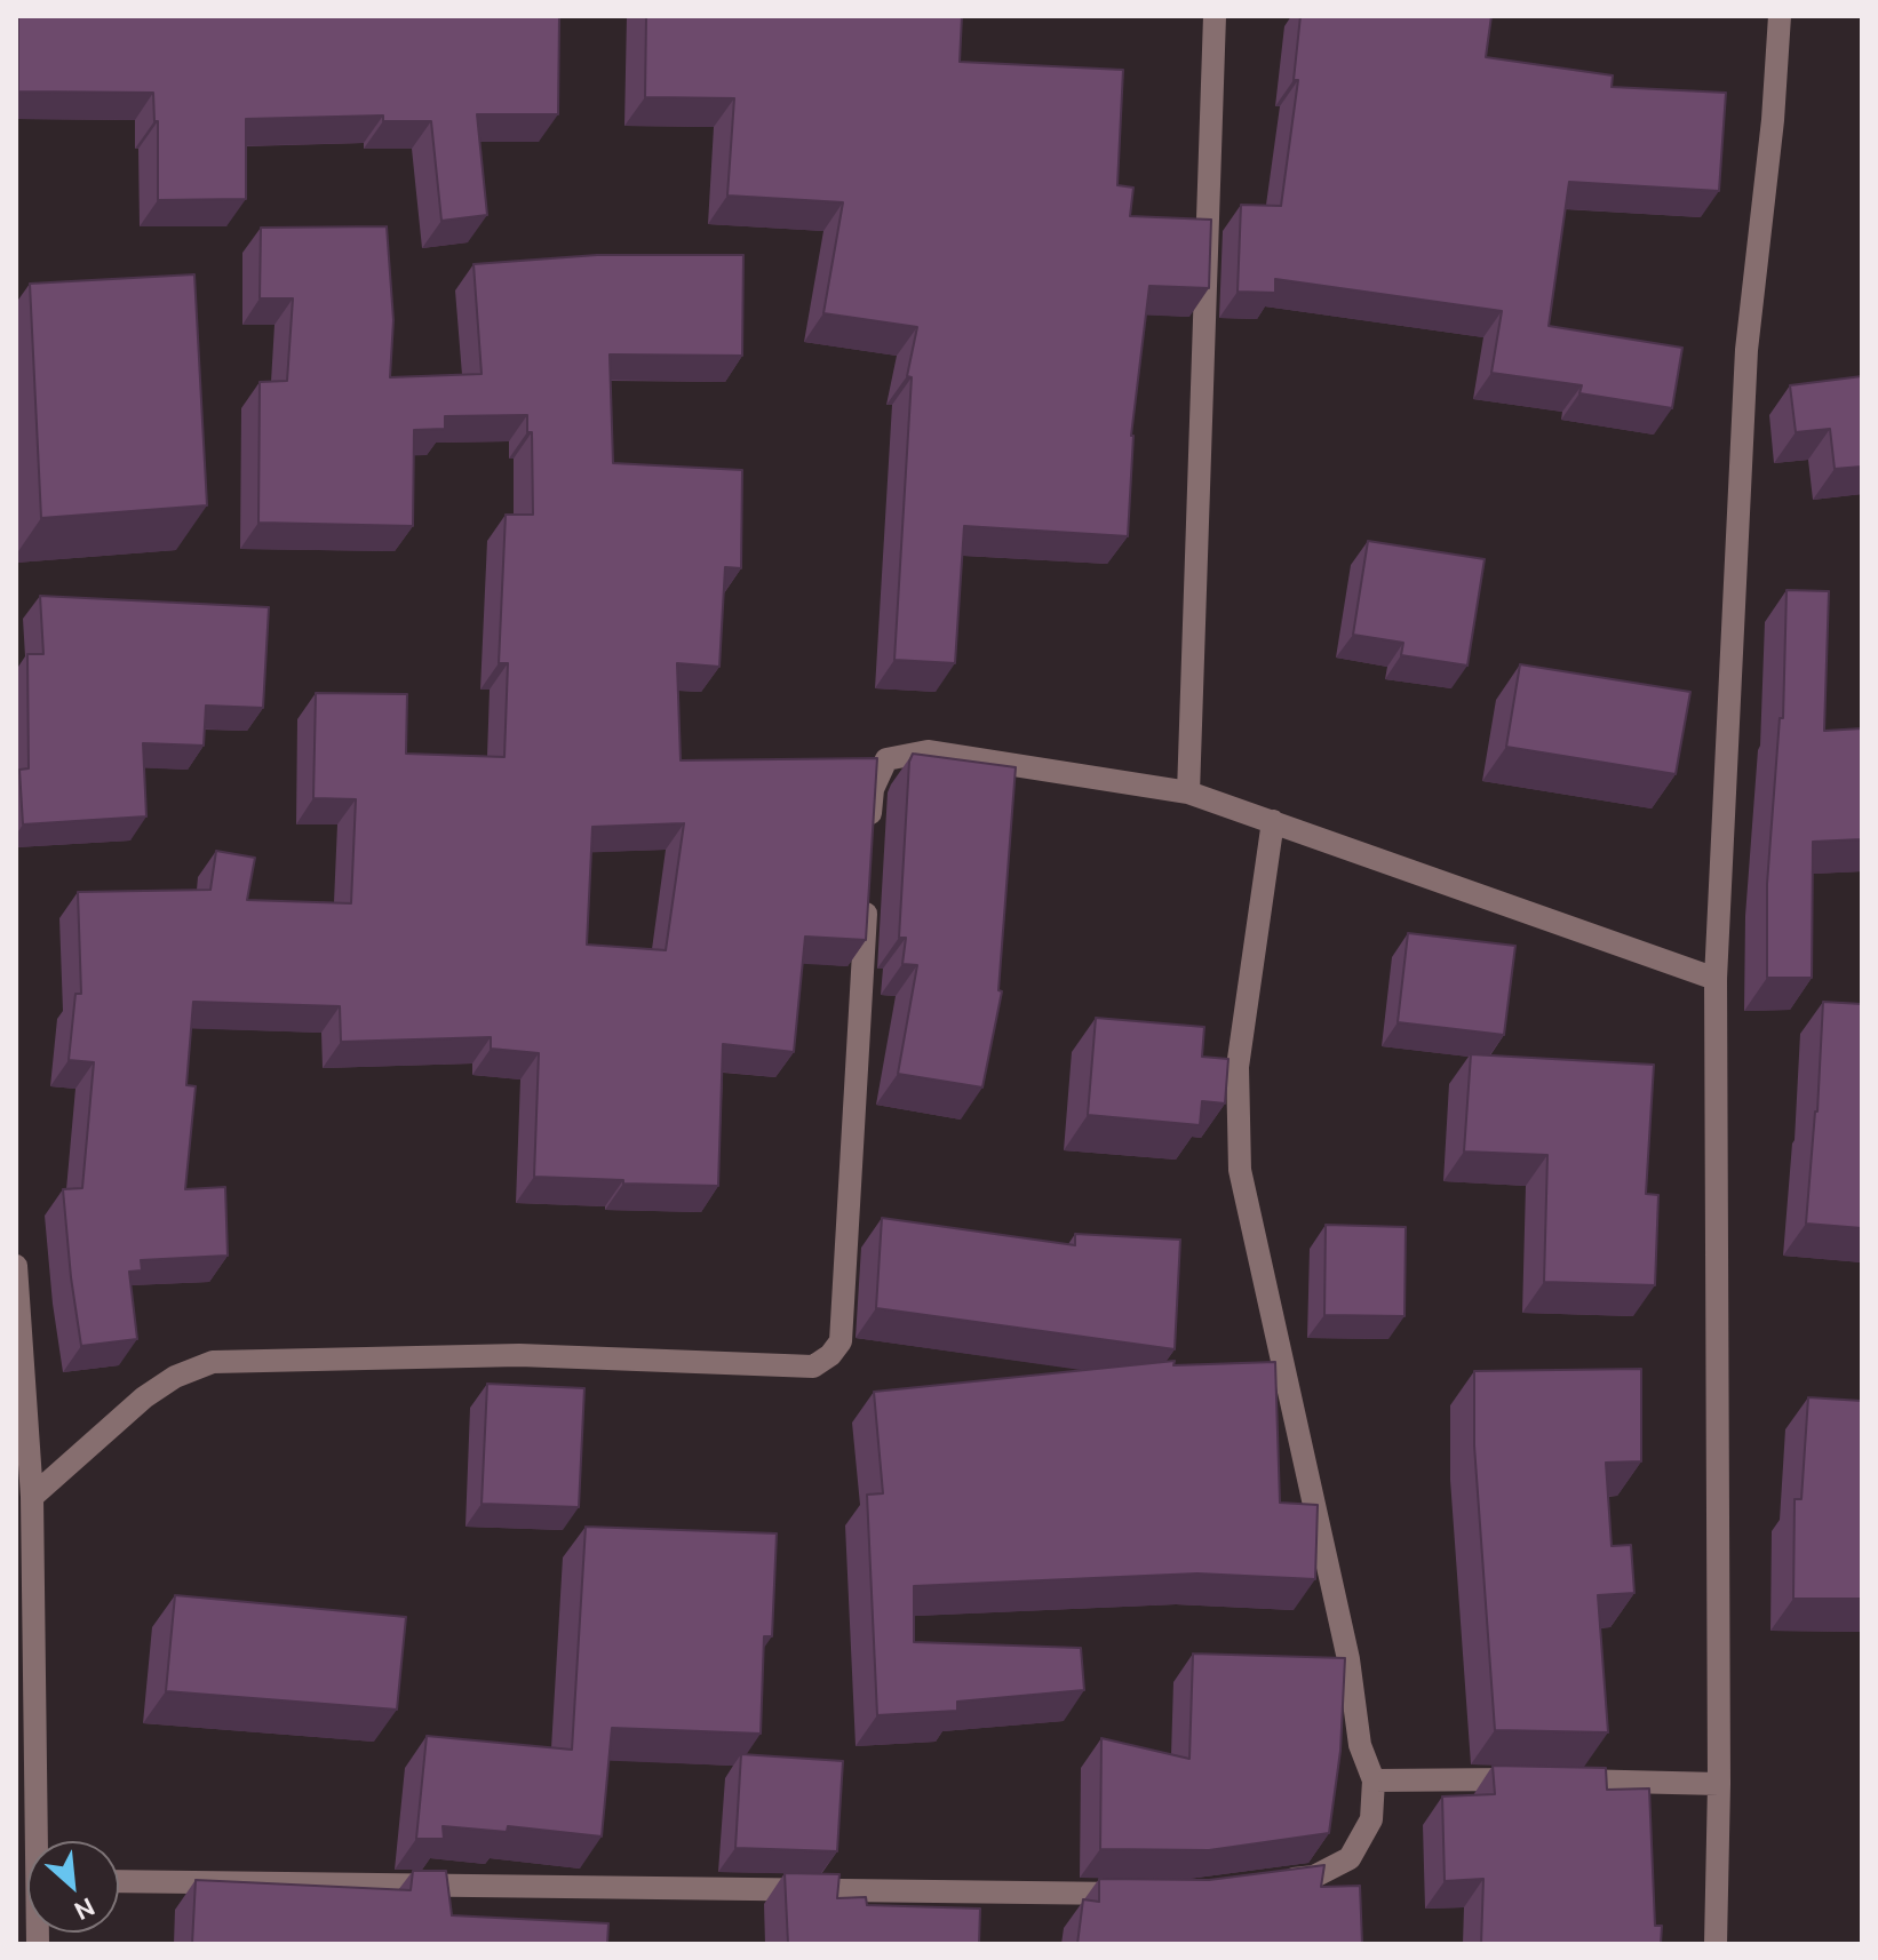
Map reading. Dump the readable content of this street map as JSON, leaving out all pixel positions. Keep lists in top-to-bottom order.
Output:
{
  "north": "bottom right"
}
